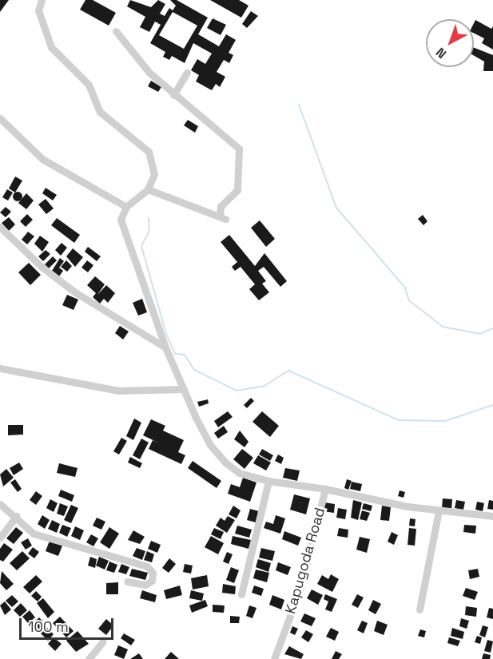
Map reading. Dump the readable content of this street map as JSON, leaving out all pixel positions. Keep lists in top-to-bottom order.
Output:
{
  "streets": {
    "street": ["Kapugoda Road"]
  },
  "scale_bar": "100 m",
  "north": "bottom left"
}
